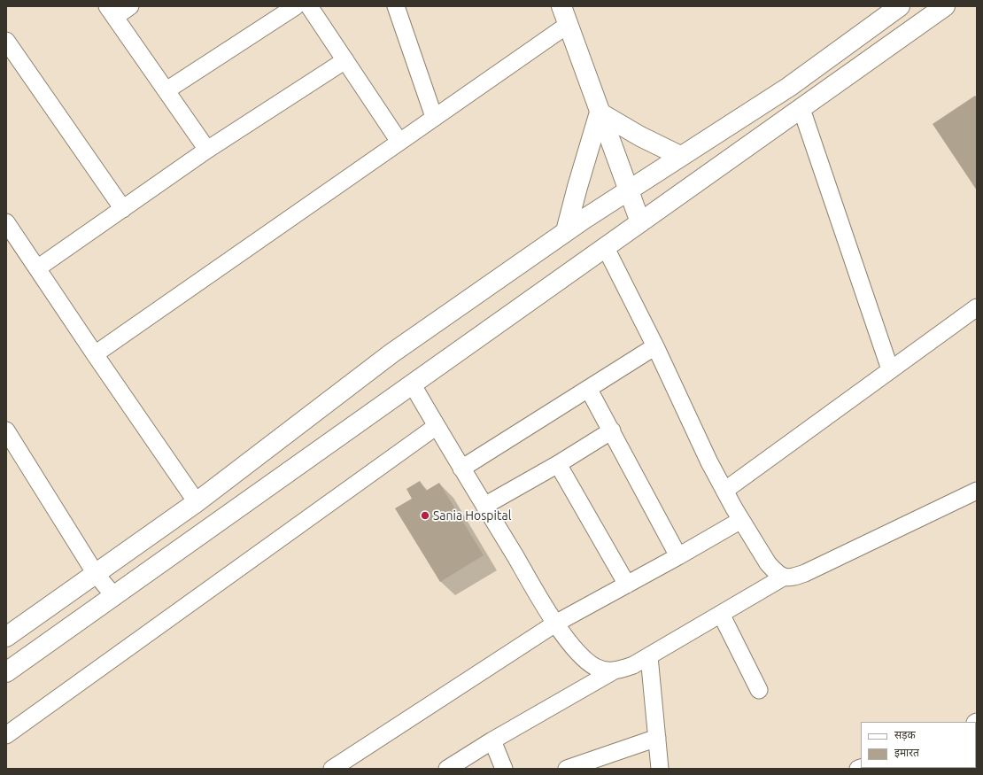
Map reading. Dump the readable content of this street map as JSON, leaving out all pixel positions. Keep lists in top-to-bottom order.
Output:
{
  "places": ["Sania Hospital"],
  "legend": ["सड़क", "इमारत"]
}
